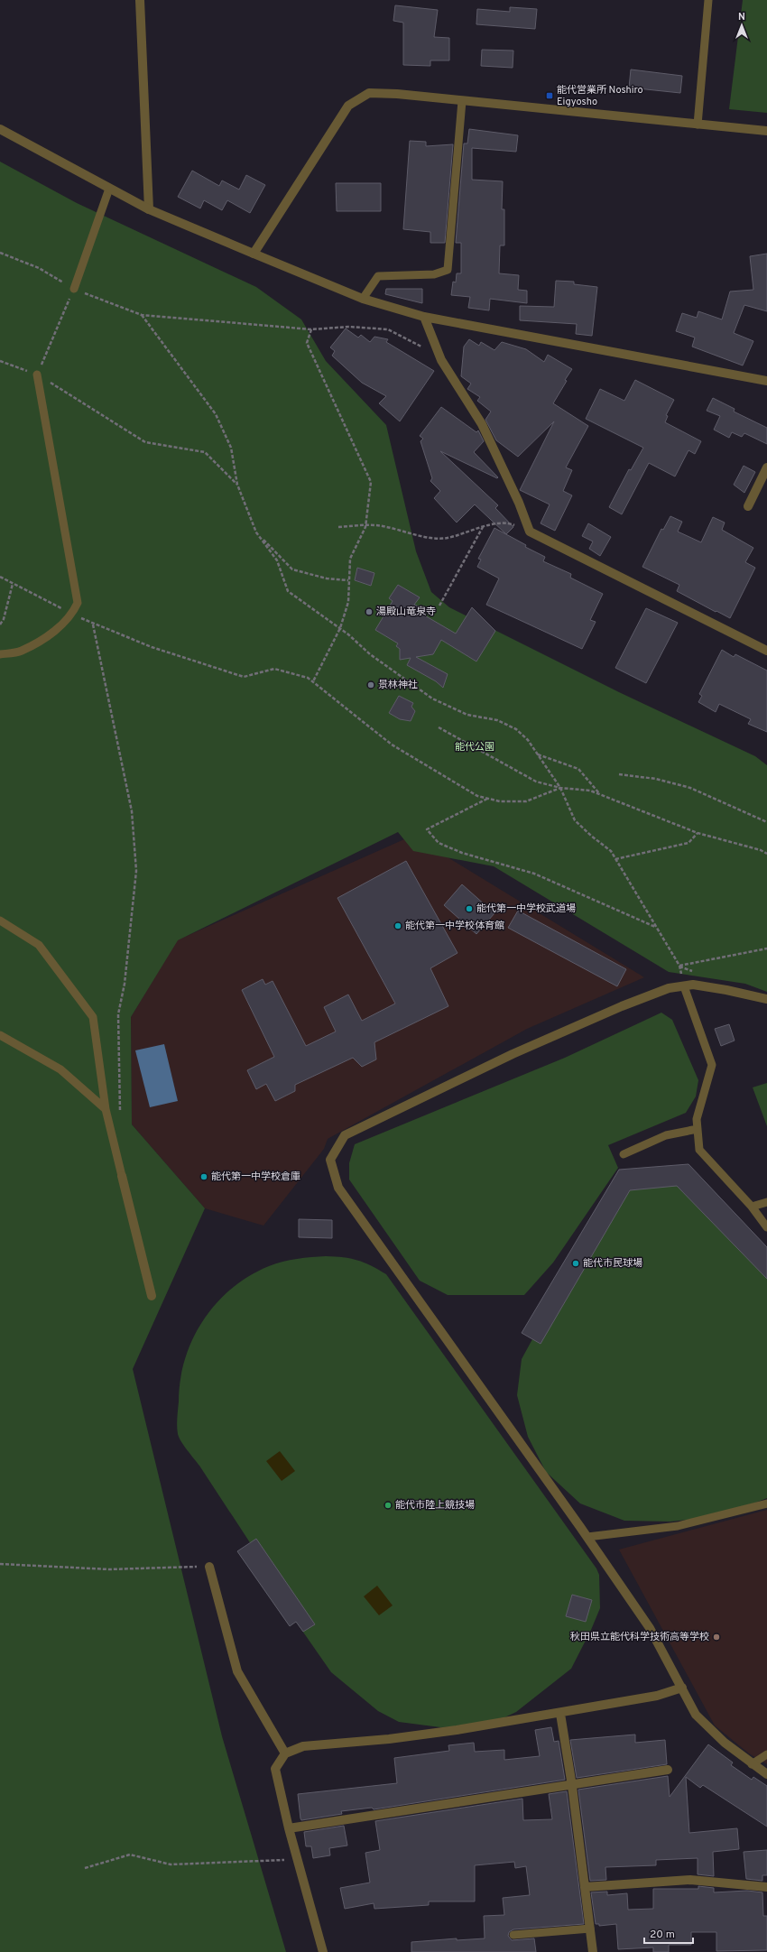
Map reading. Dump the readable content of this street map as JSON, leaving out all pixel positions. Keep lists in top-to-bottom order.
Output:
{
  "parks": ["能代公園"],
  "places": {
    "transit": ["能代営業所 Noshiro Eigyosho"],
    "other": [
      "湯殿山竜泉寺",
      "景林神社",
      "能代第一中学校武道場",
      "能代第一中学校体育館",
      "能代第一中学校倉庫",
      "能代市民球場",
      "能代市陸上競技場",
      "秋田県立能代科学技術高等学校"
    ]
  },
  "scale_bar": "20 m",
  "north": "top"
}
